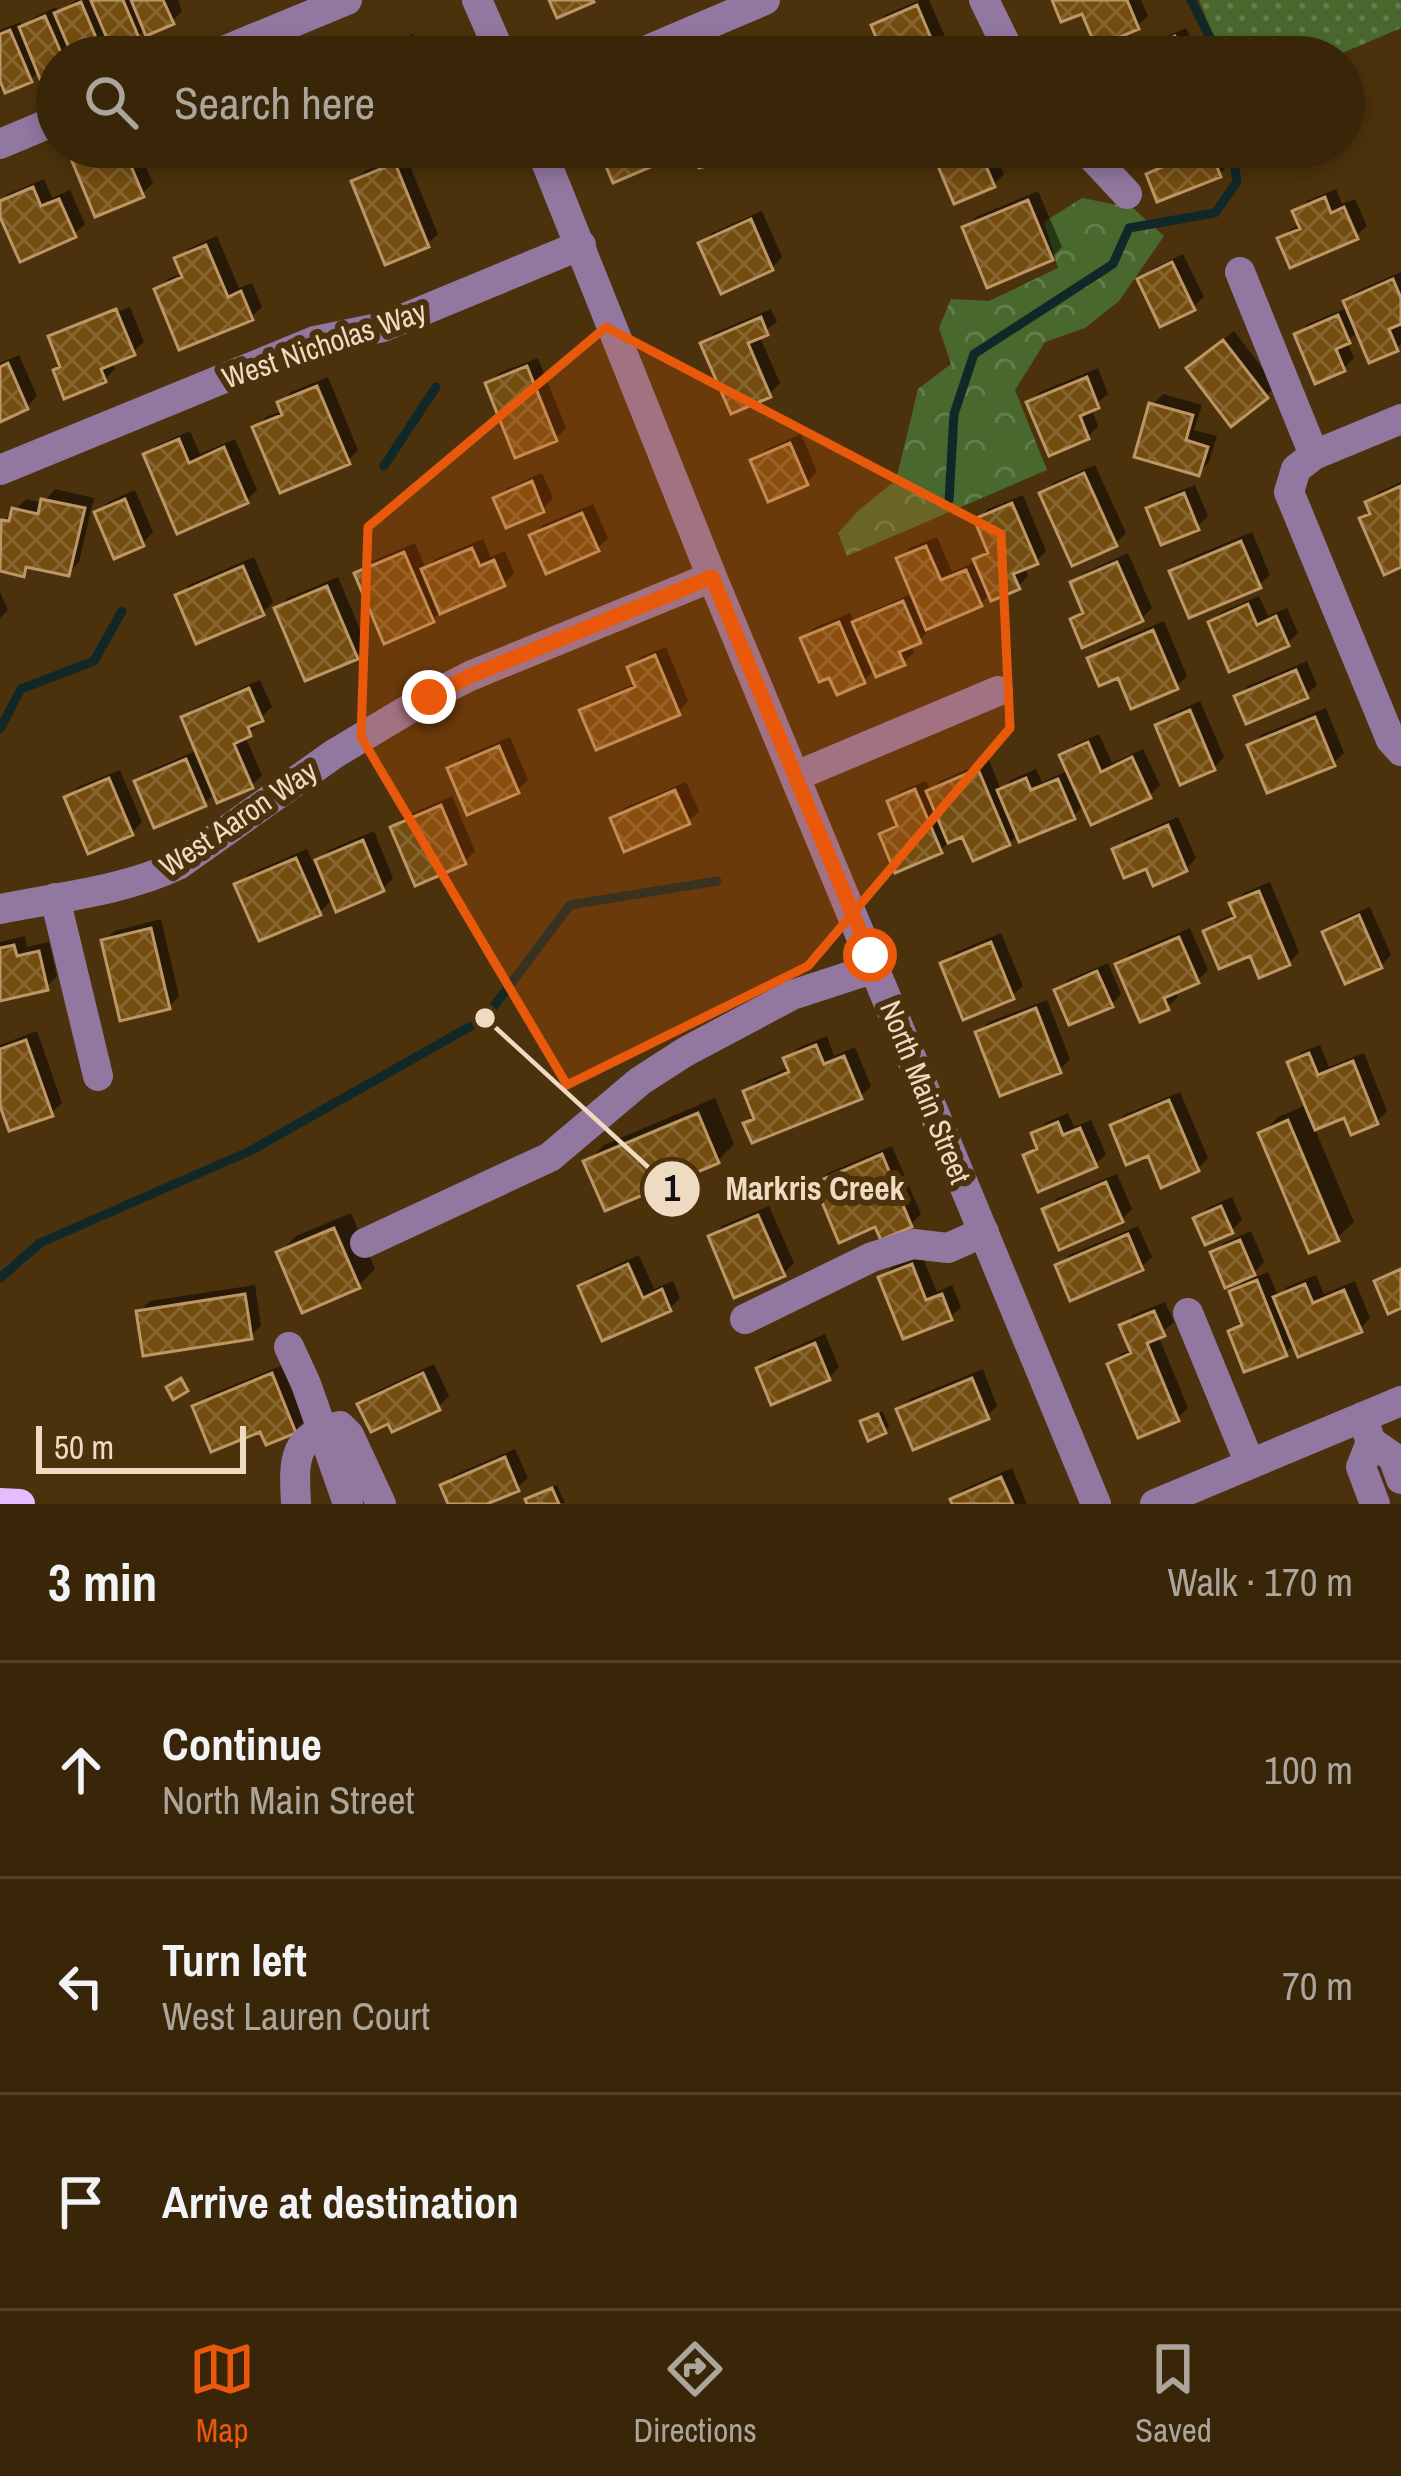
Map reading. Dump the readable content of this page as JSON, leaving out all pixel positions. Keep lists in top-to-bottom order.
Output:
{
  "streets": {
    "street": ["West Nicholas Way", "West Aaron Way", "North Main Street"]
  },
  "crossings": [
    ["West Nicholas Way", "North Main Street"],
    ["West Aaron Way", "North Main Street"]
  ],
  "places": ["Markris Creek"],
  "scale_bar": "50 m",
  "page": {
    "search": "Search here",
    "scale": "50 m",
    "heading": ["3 min", "Walk · 170 m"],
    "list": [
      ["Continue", "North Main Street", "100 m"],
      ["Turn left", "West Lauren Court", "70 m"],
      "Arrive at destination"
    ],
    "nav": ["Map", "Directions", "Saved"]
  }
}
